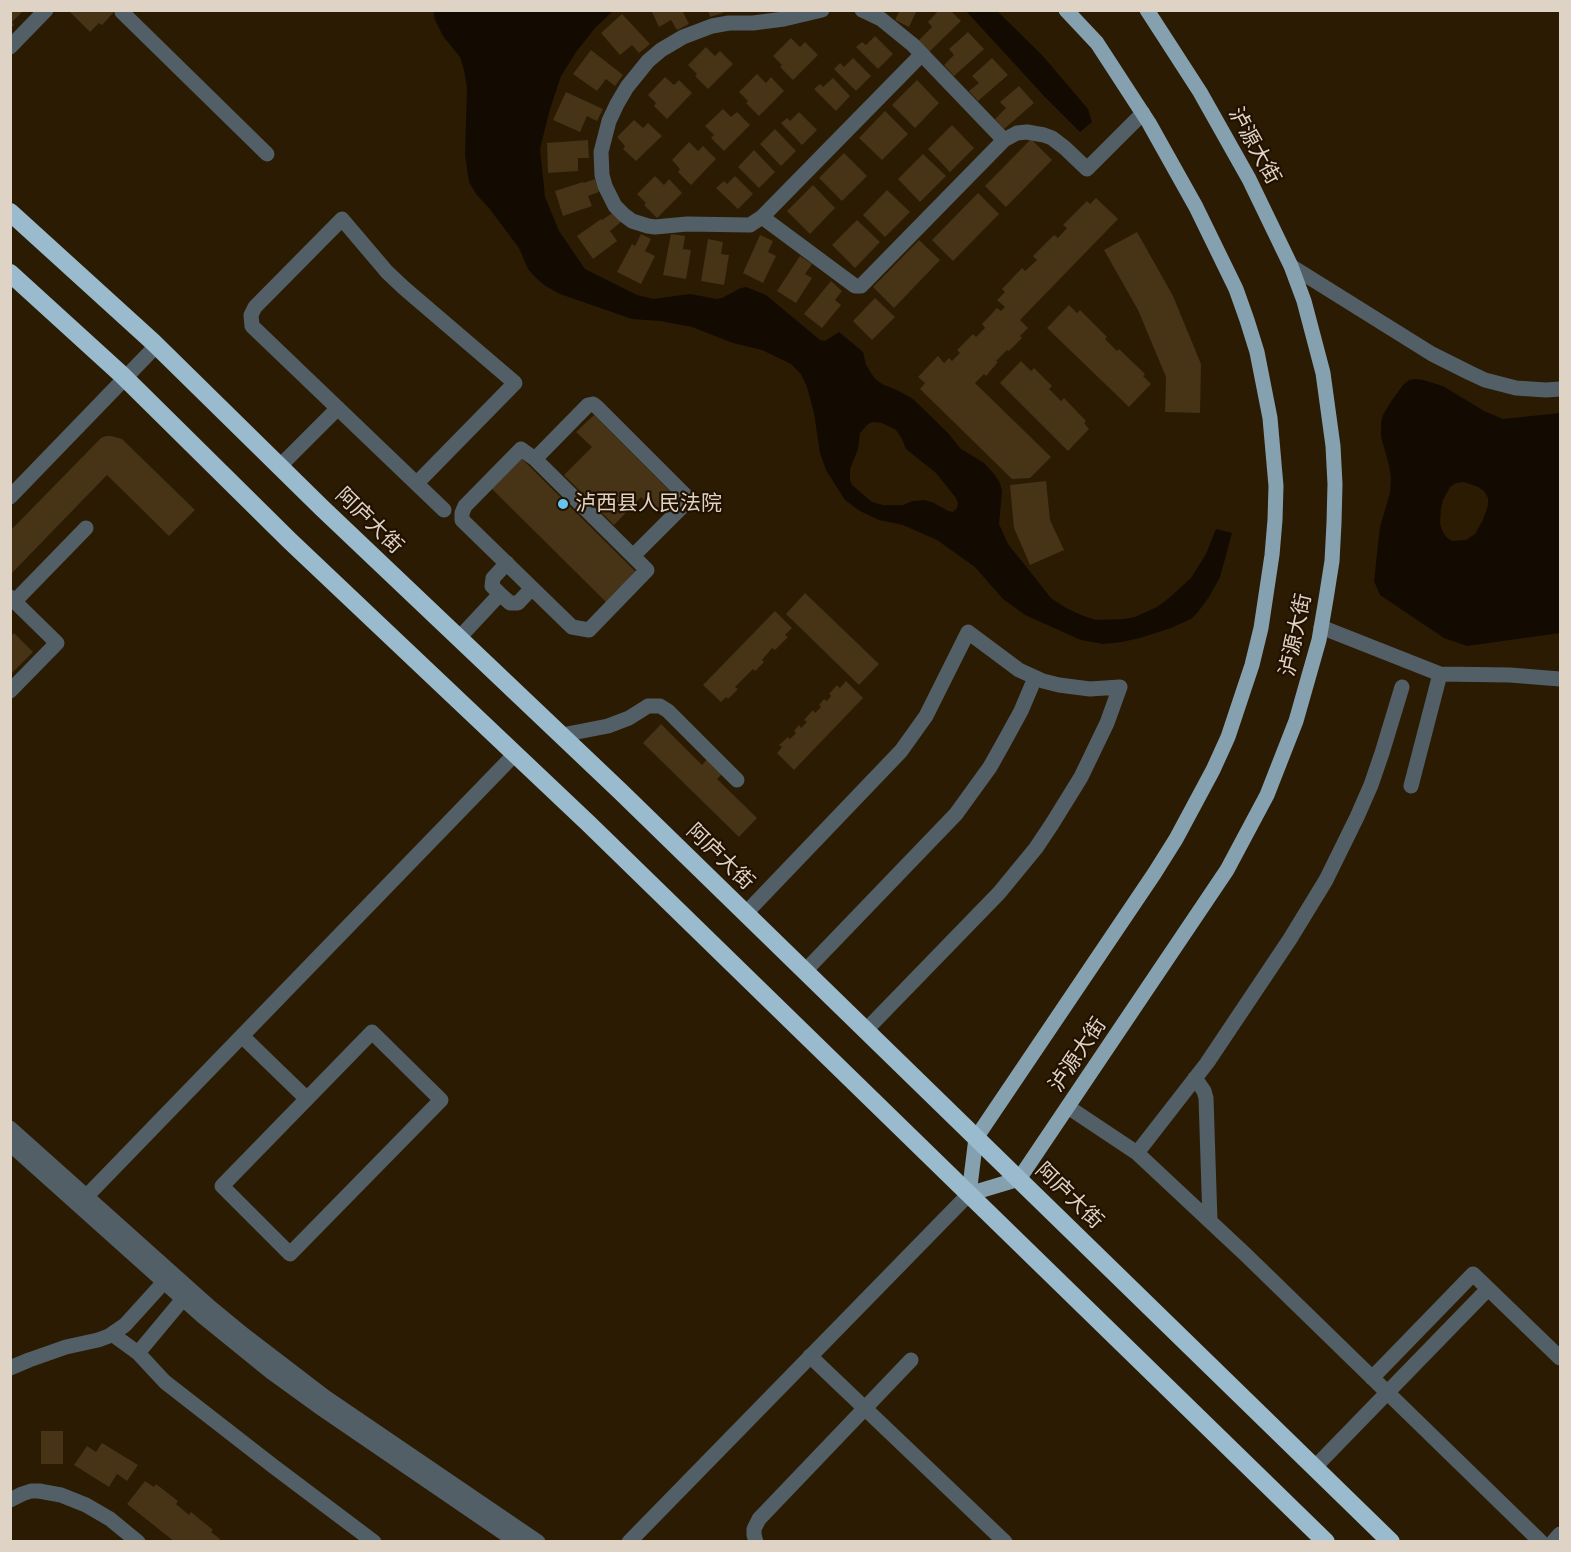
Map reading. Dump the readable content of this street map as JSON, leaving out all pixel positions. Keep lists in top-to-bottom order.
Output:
{
  "streets": {
    "highway": ["阿庐大街"],
    "main road": ["泸源大街"]
  },
  "crossings": [
    ["泸源大街", "阿庐大街"]
  ],
  "places": ["泸西县人民法院"]
}
